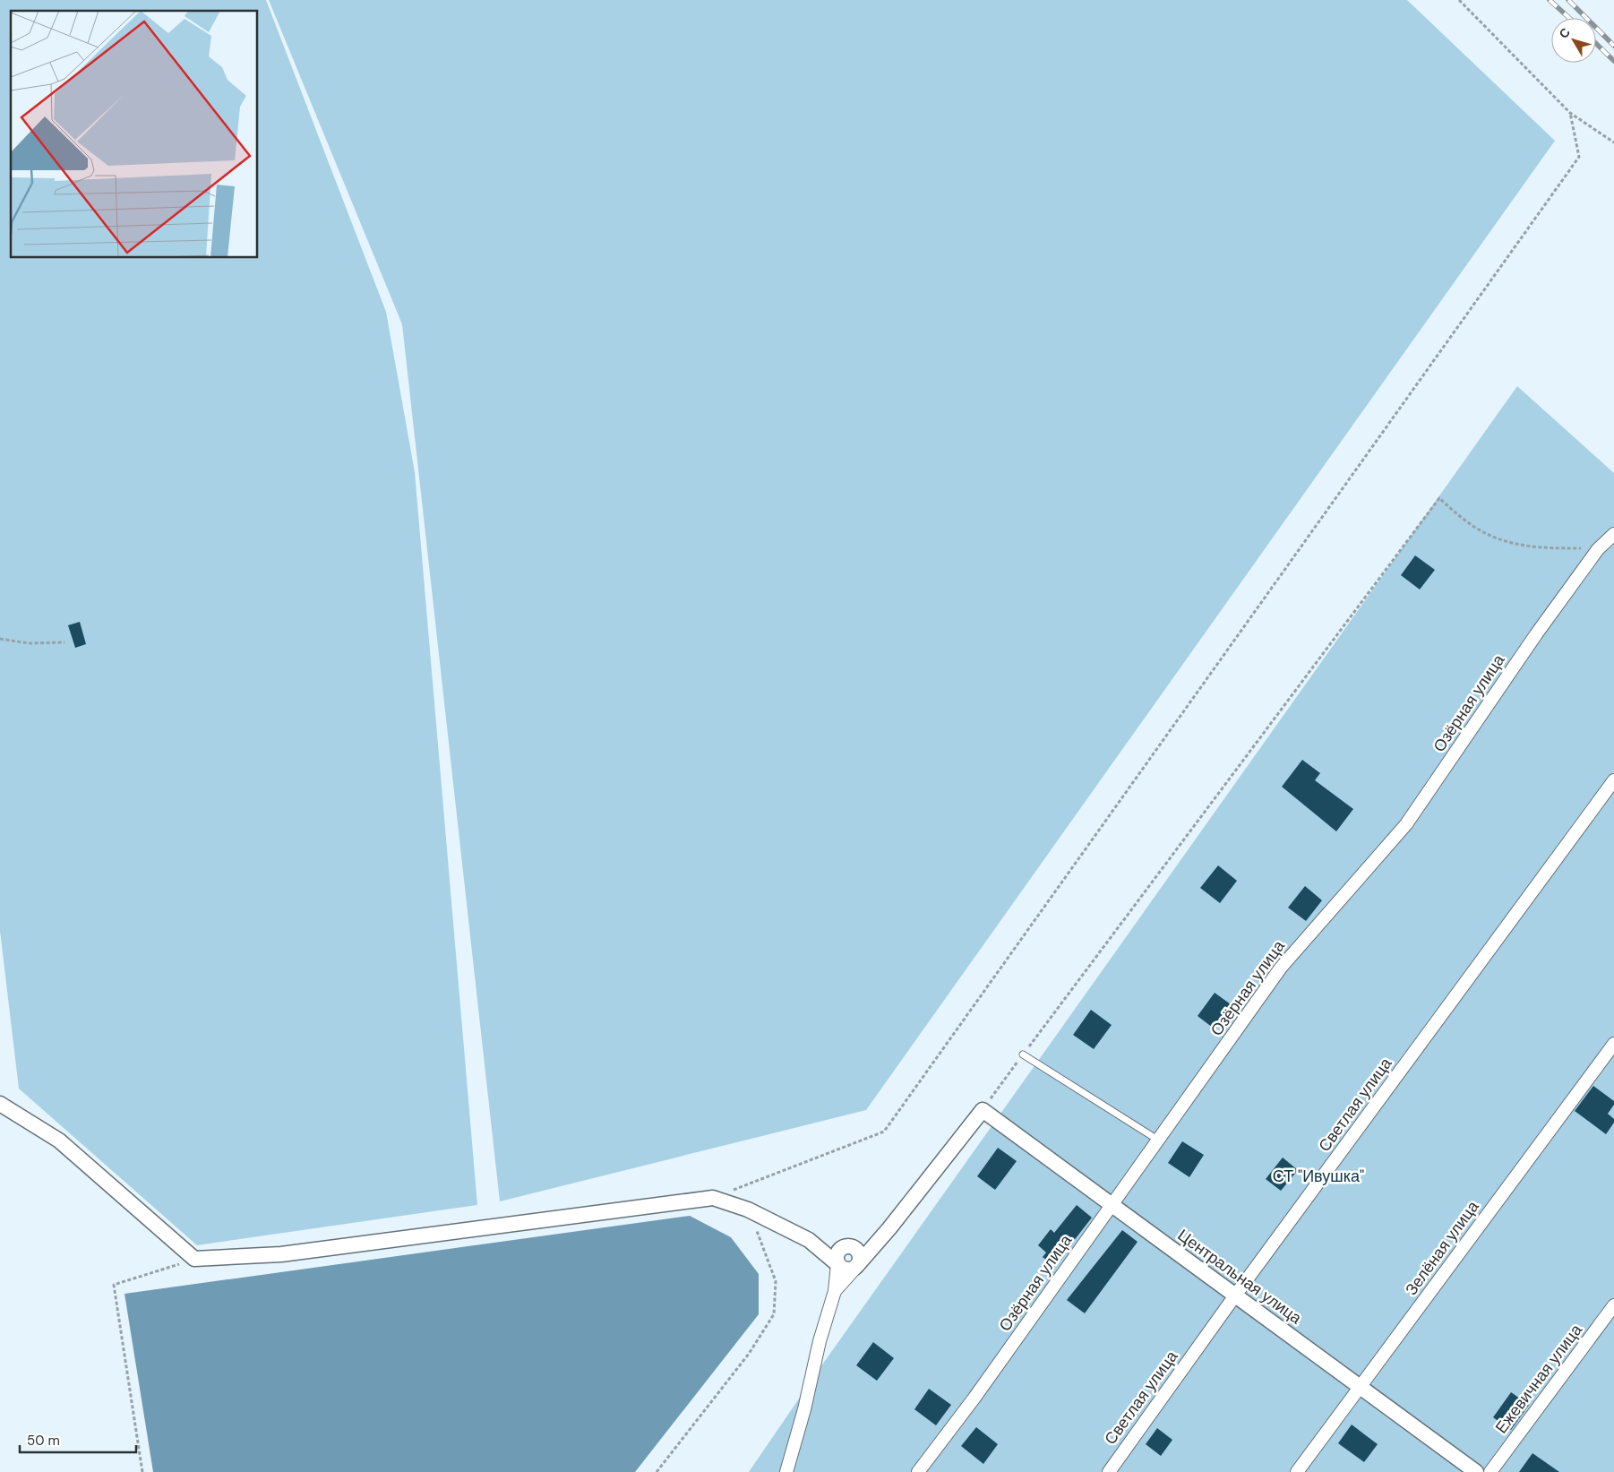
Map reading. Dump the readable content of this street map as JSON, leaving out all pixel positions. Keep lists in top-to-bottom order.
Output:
{
  "streets": {
    "street": [
      "Озёрная улица",
      "Светлая улица",
      "Зелёная улица",
      "Центральная улица",
      "Ежевичная улица"
    ]
  },
  "crossings": [
    ["Озёрная улица", "Центральная улица"],
    ["Светлая улица", "Центральная улица"],
    ["Зелёная улица", "Центральная улица"]
  ],
  "parks": ["СТ \"Ивушка\""],
  "scale_bar": "50 m",
  "north": "top left"
}
